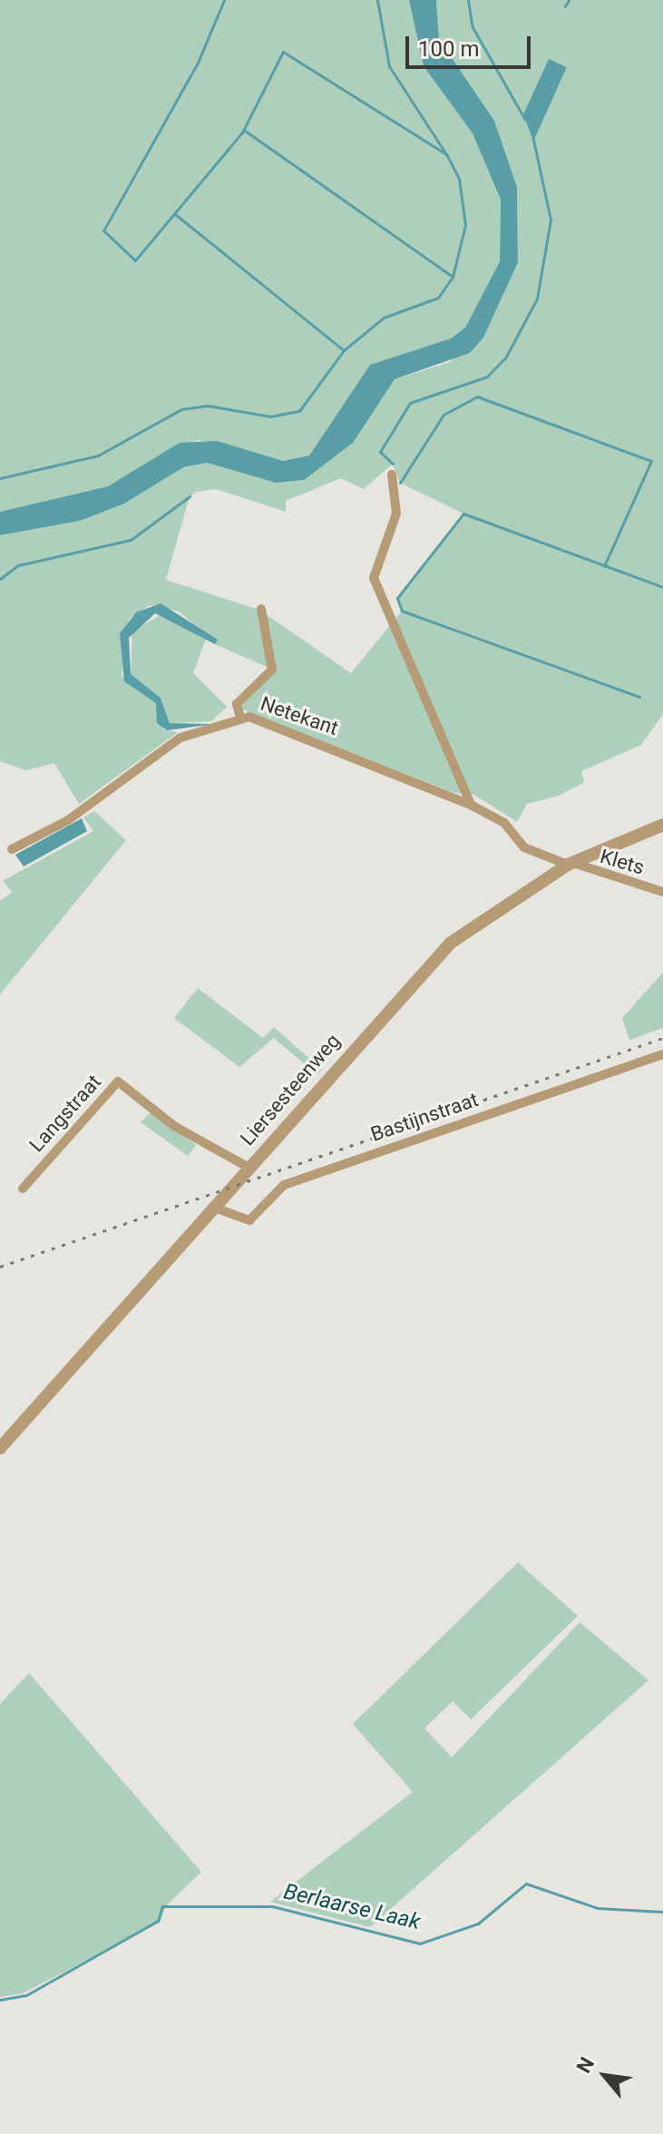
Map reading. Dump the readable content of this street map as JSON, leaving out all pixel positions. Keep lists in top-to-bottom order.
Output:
{
  "streets": {
    "street": [
      "Netekant",
      "Klets",
      "Liersesteenweg",
      "Langstraat",
      "Bastijnstraat"
    ]
  },
  "crossings": [
    ["Netekant", "Klets"],
    ["Netekant", "Liersesteenweg"],
    ["Klets", "Liersesteenweg"],
    ["Liersesteenweg", "Langstraat"],
    ["Liersesteenweg", "Bastijnstraat"]
  ],
  "water": ["Berlaarse Laak"],
  "scale_bar": "100 m",
  "north": "top left"
}
